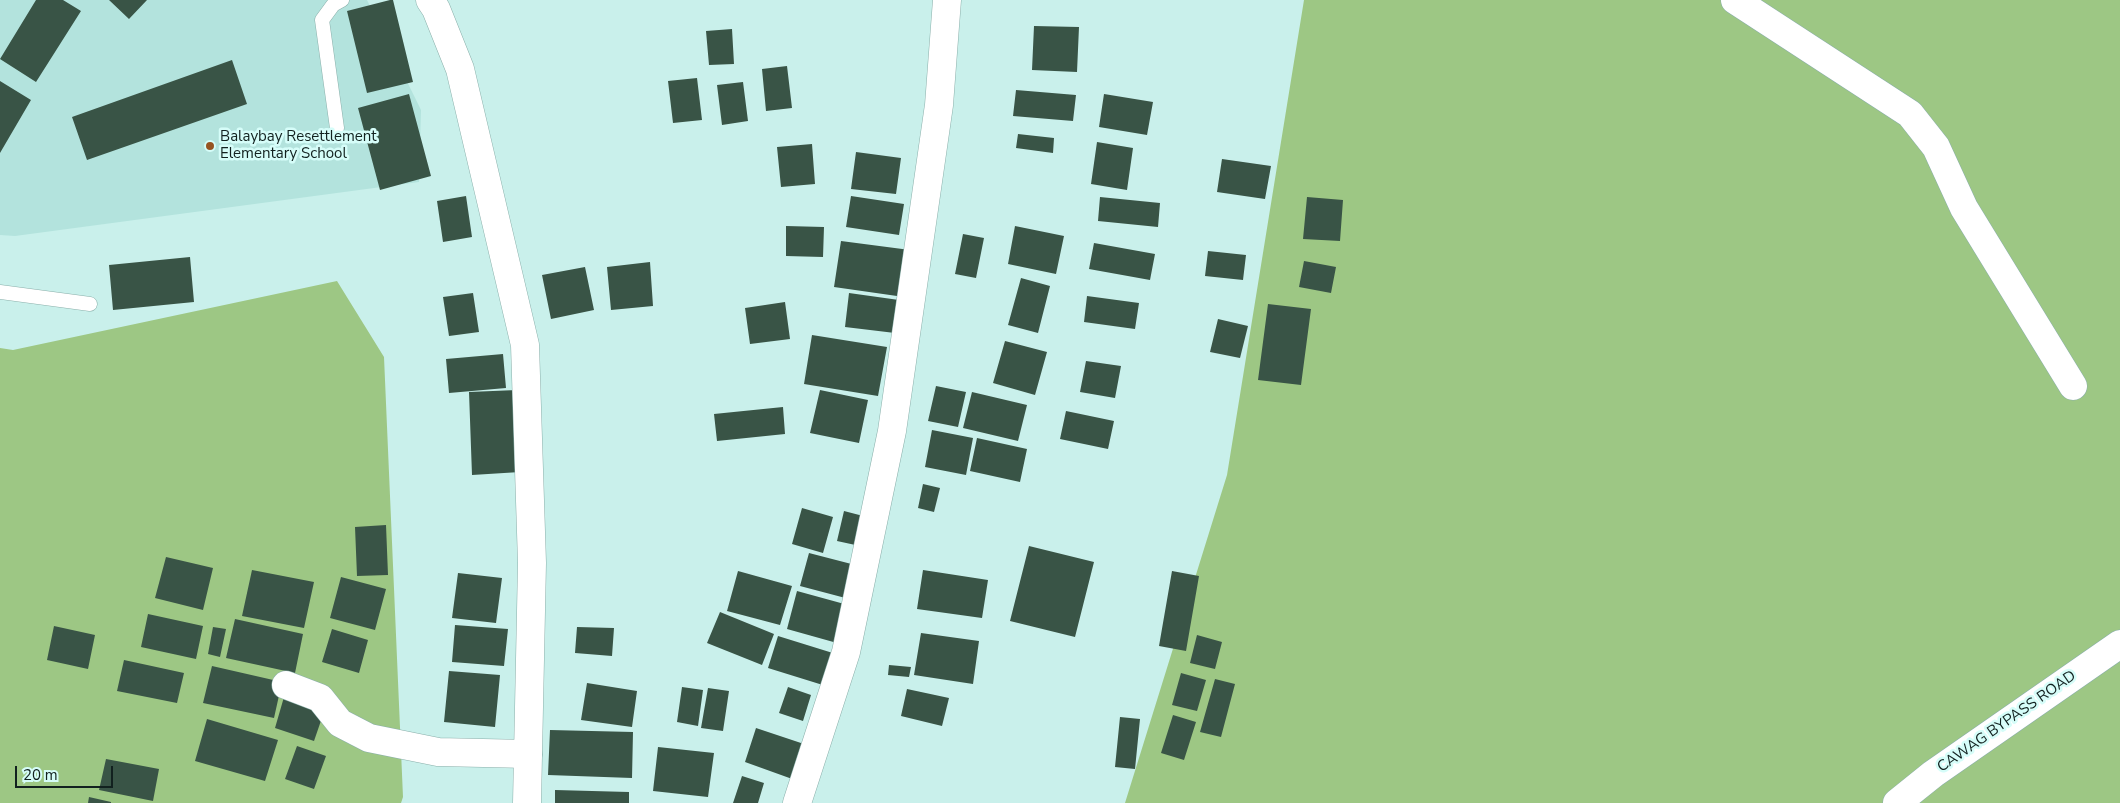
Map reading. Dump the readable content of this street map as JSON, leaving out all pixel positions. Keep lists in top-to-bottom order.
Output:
{
  "streets": {
    "street": ["CAWAG BYPASS ROAD"]
  },
  "places": ["Balaybay Resettlement Elementary School"],
  "scale_bar": "20 m"
}
